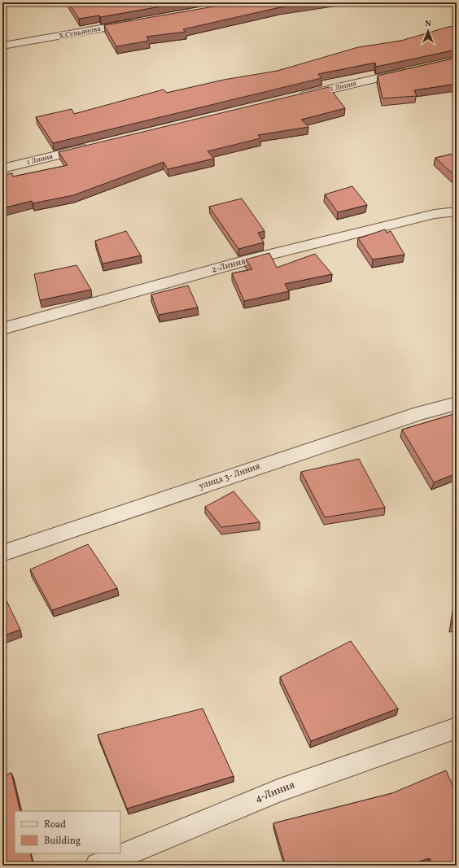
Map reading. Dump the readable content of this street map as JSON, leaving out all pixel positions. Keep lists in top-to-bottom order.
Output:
{
  "streets": {
    "street": [
      "Х.Супьянова",
      "1 Линия",
      "2-Линия",
      "улица 3- Линия",
      "4-Линия"
    ]
  },
  "legend": ["Road", "Building"],
  "north": "top"
}
